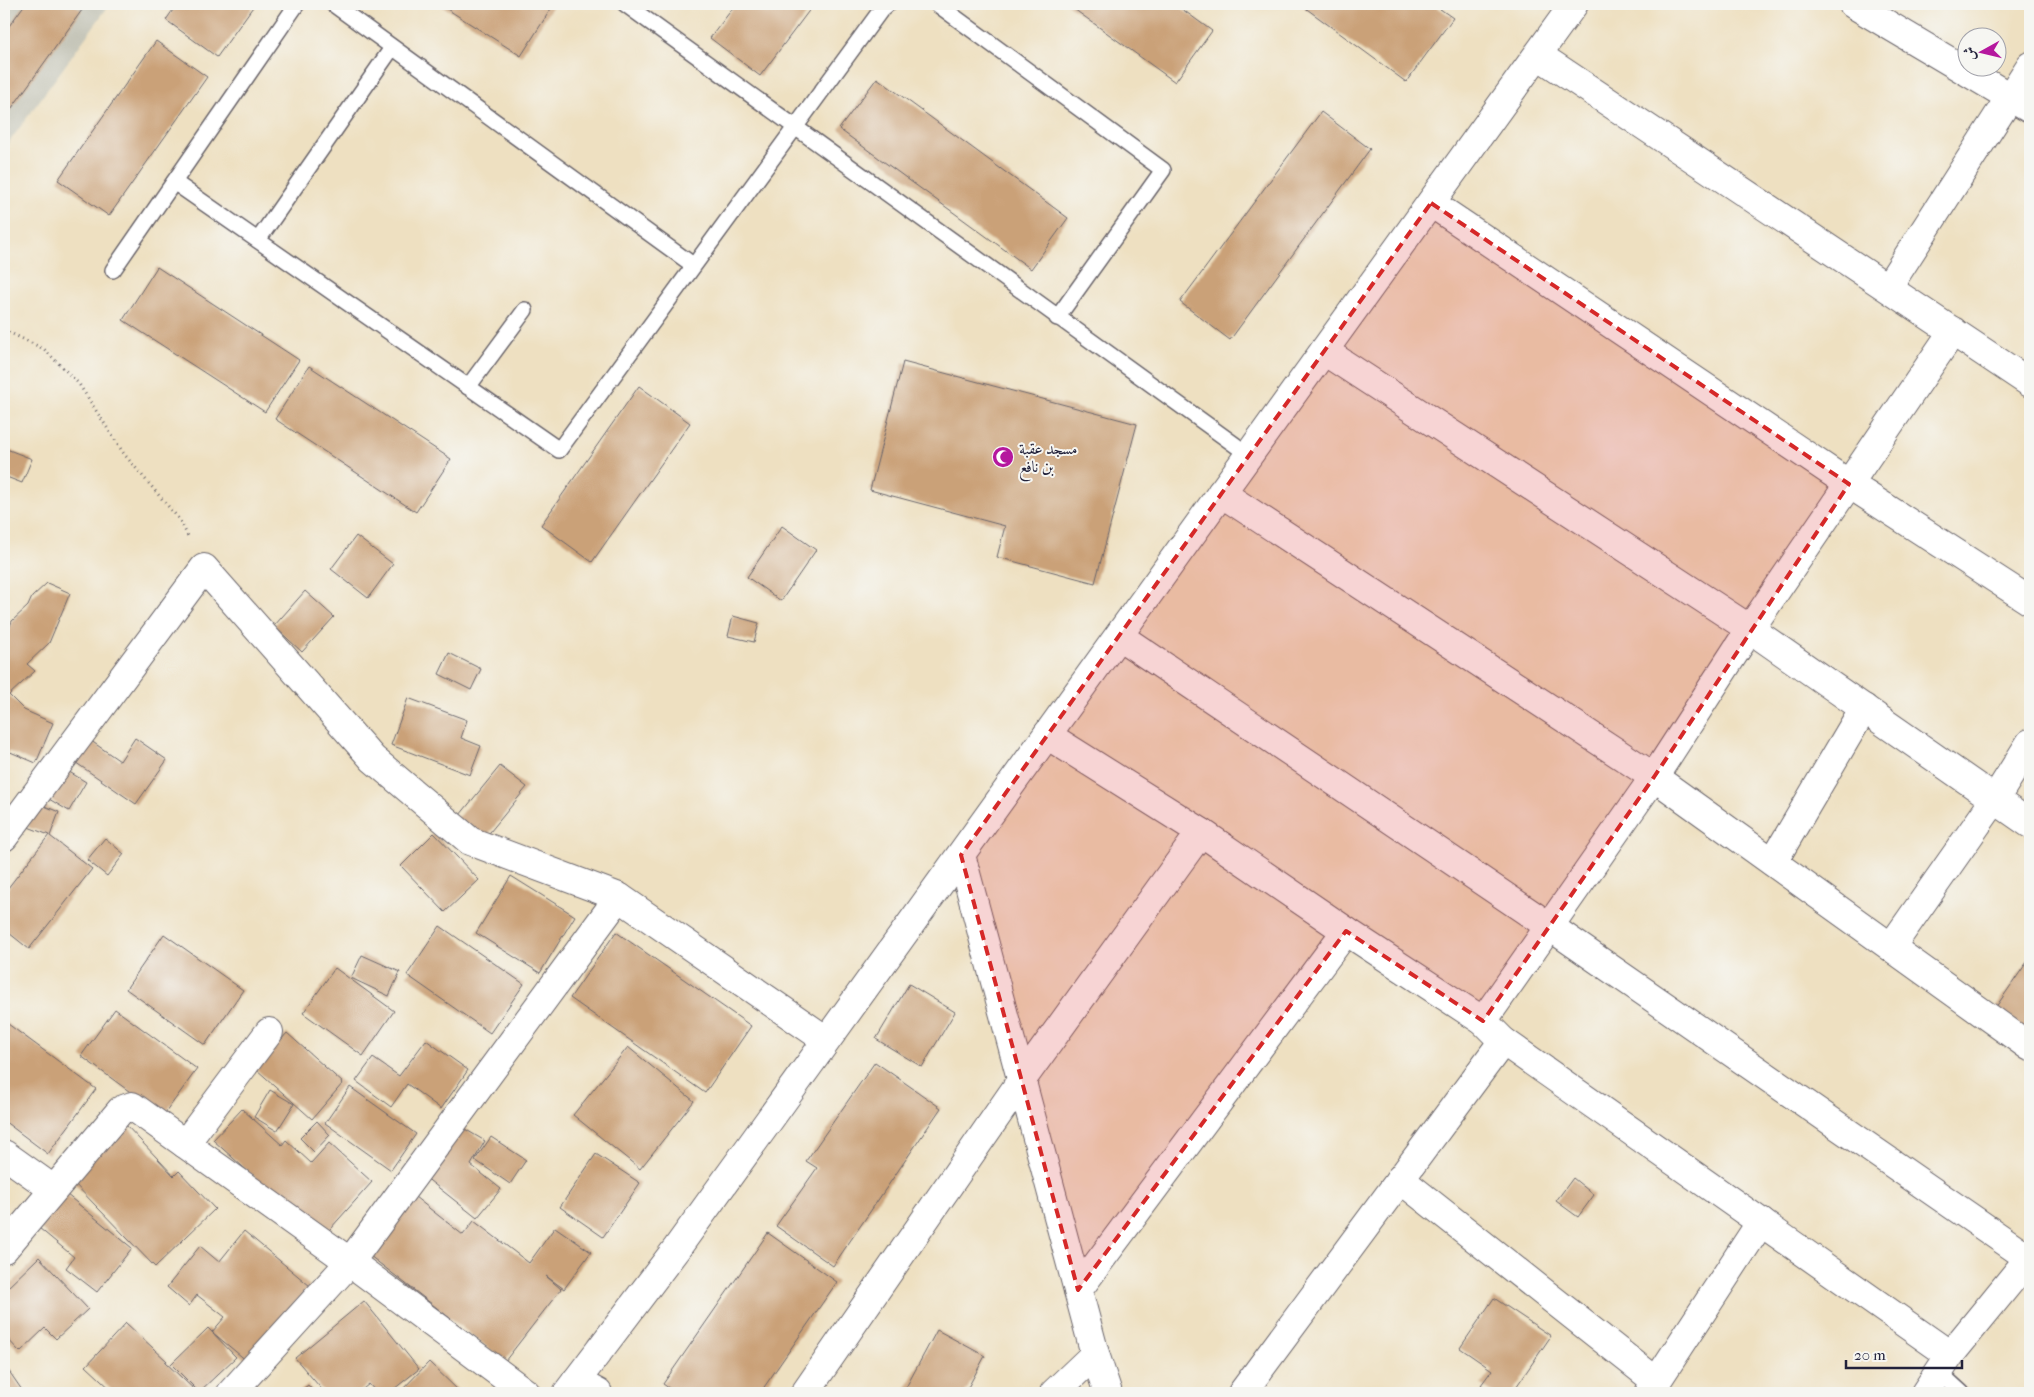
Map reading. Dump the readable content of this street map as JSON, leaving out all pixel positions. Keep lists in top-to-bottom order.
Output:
{
  "places": {
    "mosque": ["مسجد عقبة بن نافع"]
  },
  "scale_bar": "20 m",
  "north": "left"
}
